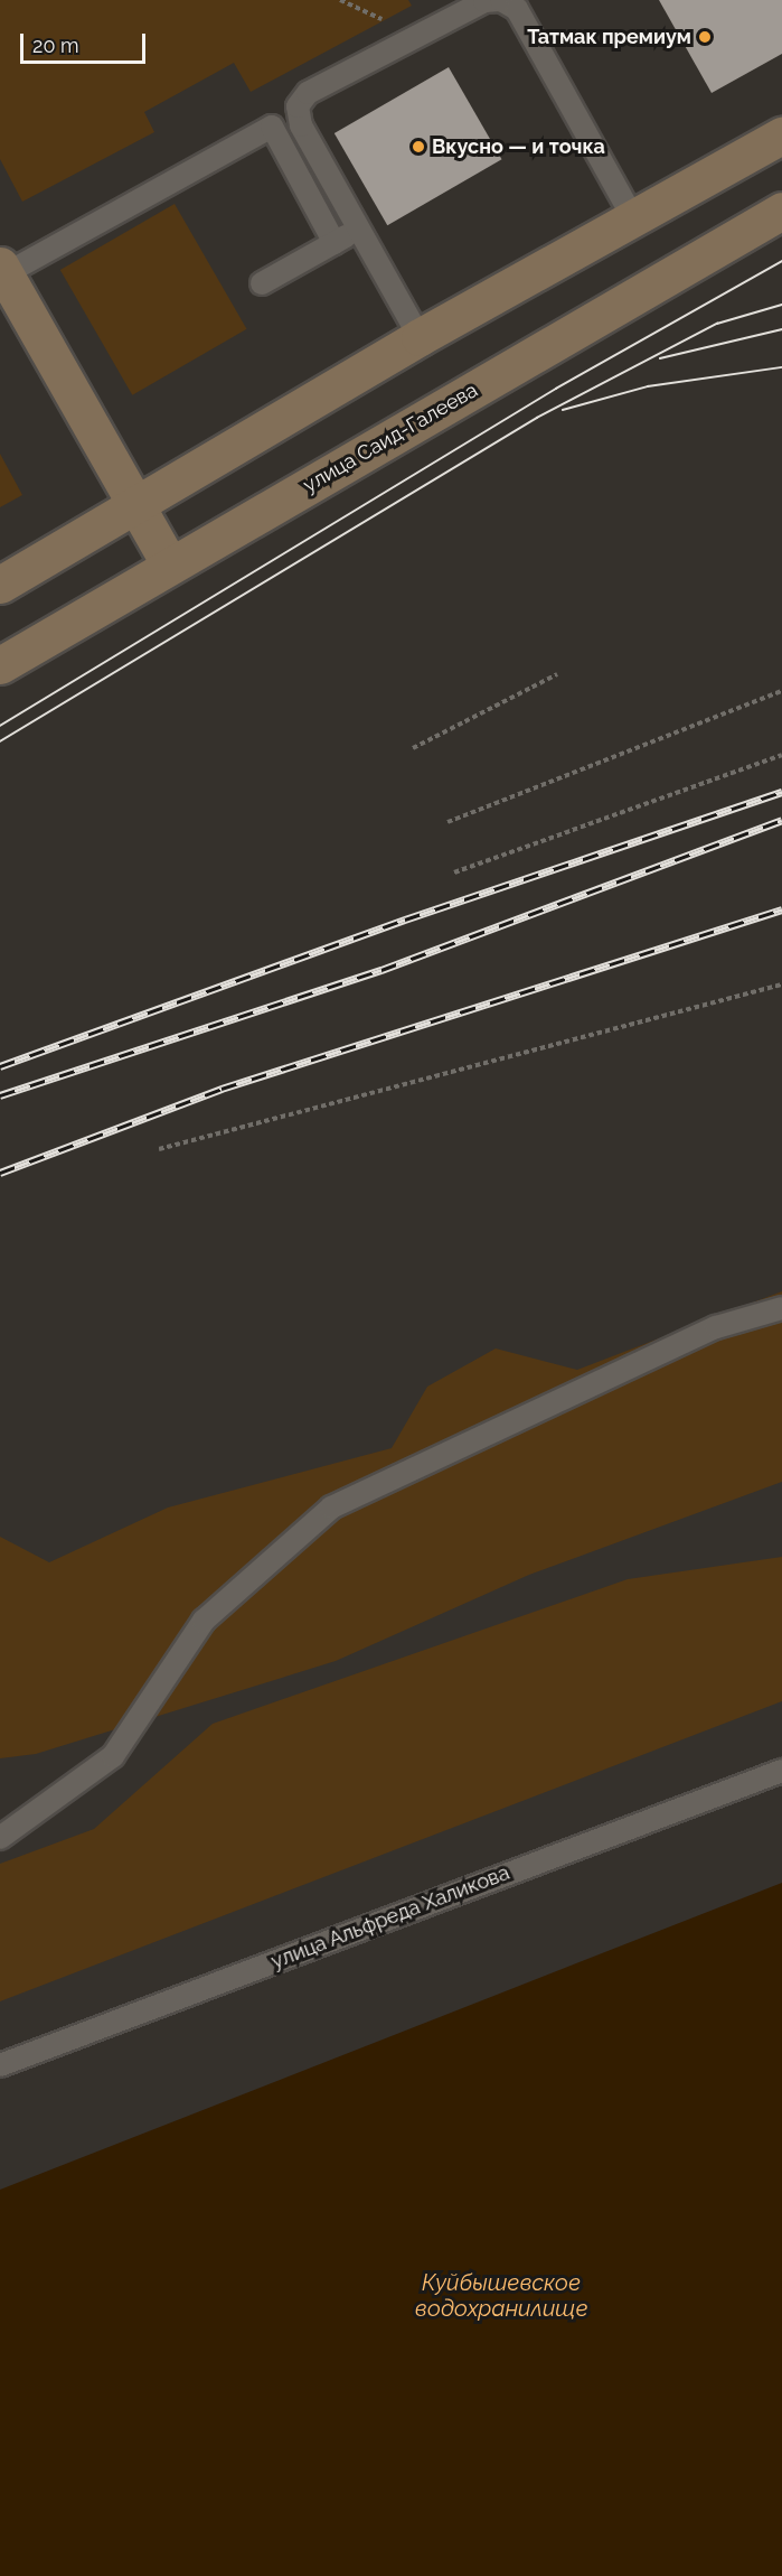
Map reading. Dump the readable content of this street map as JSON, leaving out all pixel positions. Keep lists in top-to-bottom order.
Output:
{
  "streets": {
    "main road": ["улица Саид-Галеева"],
    "lane": ["улица Альфреда Халикова"]
  },
  "water": ["Куйбышевское водохранилище"],
  "places": ["Татмак премиум", "Вкусно — и точка"],
  "scale_bar": "20 m"
}
